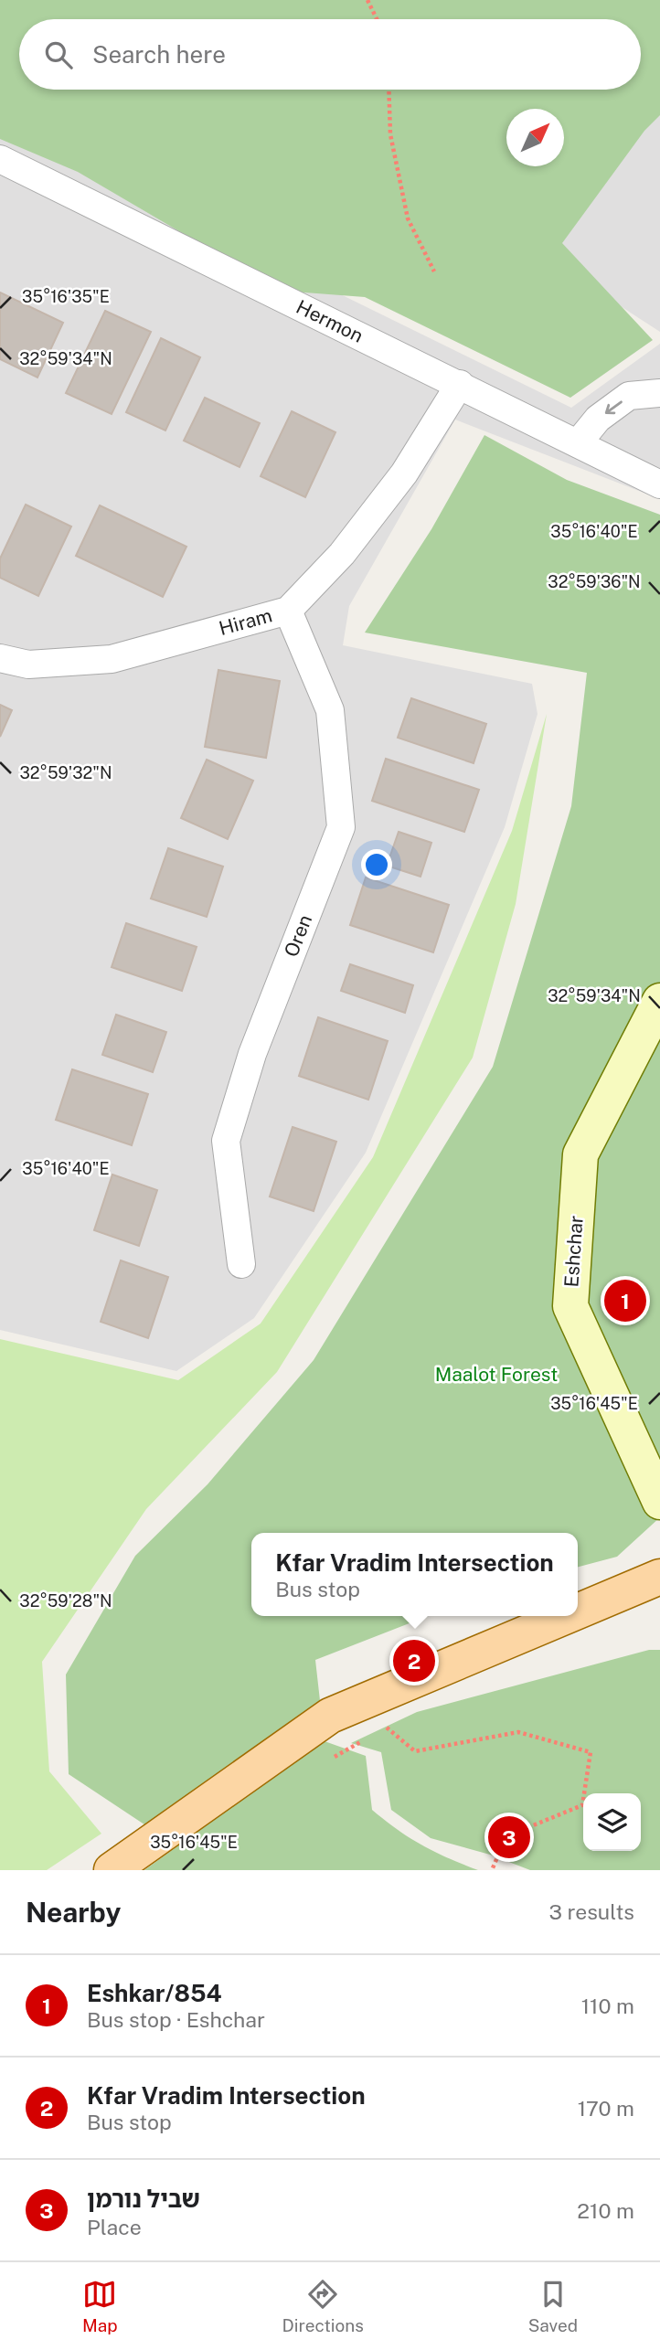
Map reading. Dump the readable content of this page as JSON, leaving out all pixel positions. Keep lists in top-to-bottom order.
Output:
{
  "streets": {
    "main road": ["Eshchar"],
    "street": ["Hermon", "Hiram", "Oren"]
  },
  "crossings": [
    ["Hermon", "Hiram"],
    ["Hiram", "Oren"]
  ],
  "parks": ["Maalot Forest"],
  "north": "top right",
  "page": {
    "search": "Search here",
    "pins": ["1", "2", "3"],
    "popup": ["Kfar Vradim Intersection", "Bus stop"],
    "heading": ["Nearby", "3 results"],
    "list": [
      {
        "mark": "1",
        "name": "Eshkar/854",
        "note": "Bus stop · Eshchar",
        "value": "110 m"
      },
      {
        "mark": "2",
        "name": "Kfar Vradim Intersection",
        "note": "Bus stop",
        "value": "170 m"
      },
      {
        "mark": "3",
        "name": "שביל נורמן",
        "note": "Place",
        "value": "210 m"
      }
    ],
    "nav": ["Map", "Directions", "Saved"]
  },
  "coordinates": [
    "35°16'35\"E",
    "32°59'34\"N",
    "35°16'40\"E",
    "32°59'36\"N",
    "32°59'32\"N",
    "35°16'45\"E",
    "32°59'28\"N"
  ]
}
